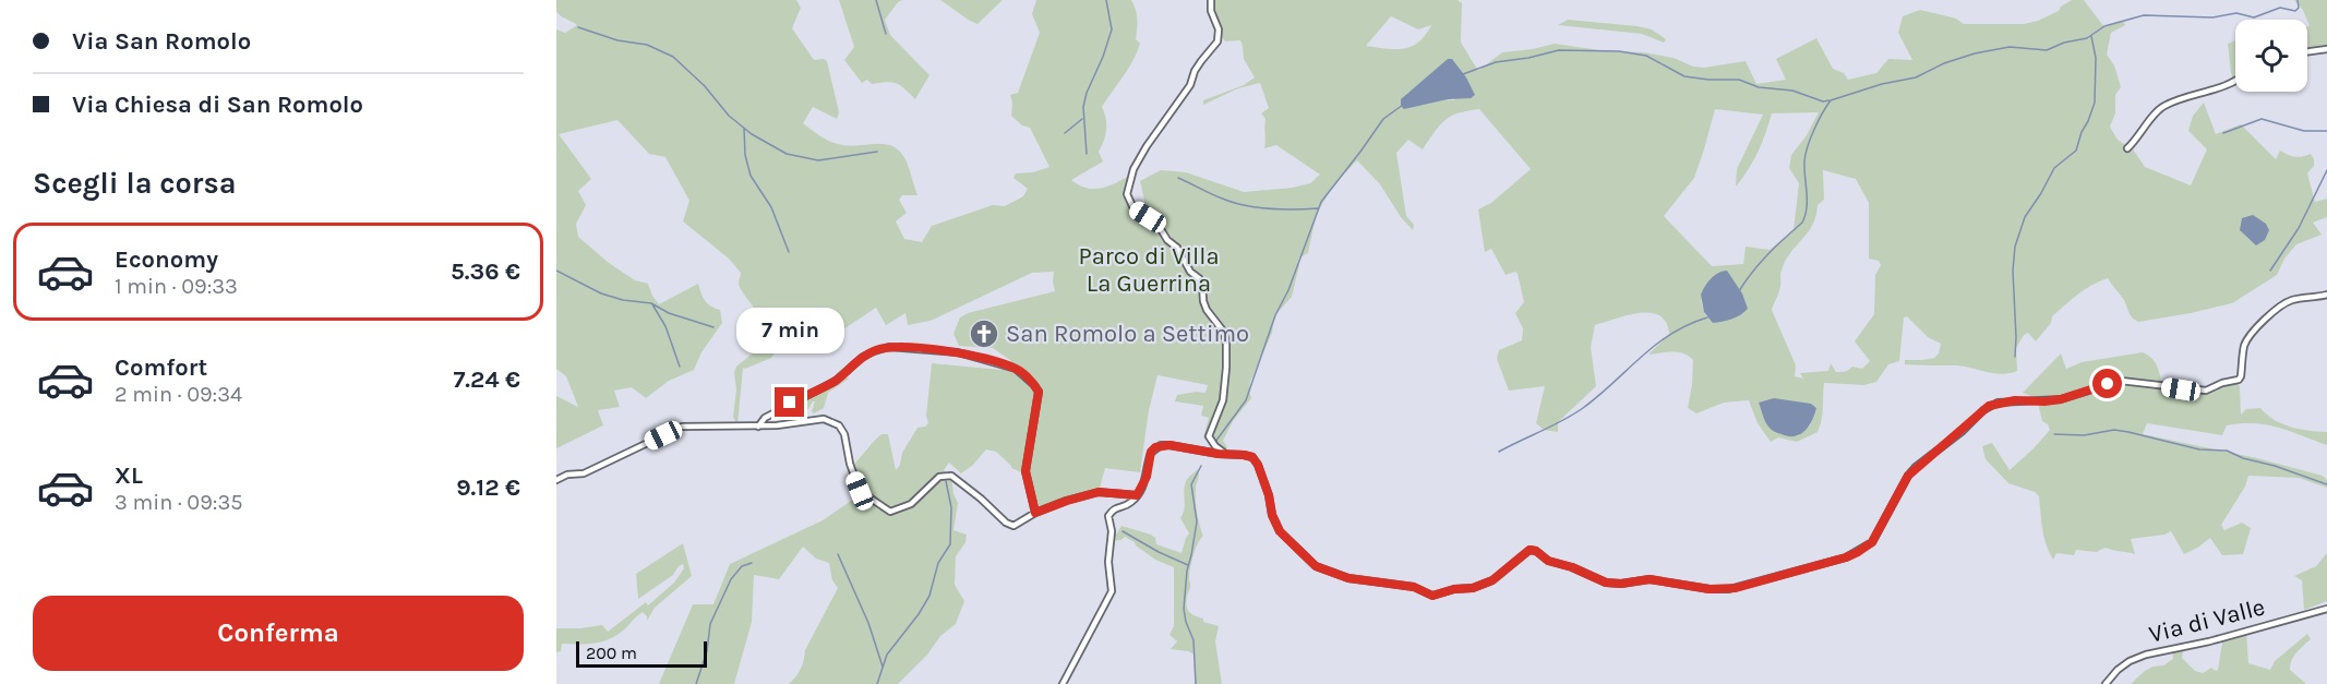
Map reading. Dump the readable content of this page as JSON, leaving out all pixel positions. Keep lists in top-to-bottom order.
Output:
{
  "streets": {
    "street": ["Via di Valle"]
  },
  "parks": ["Parco di Villa La Guerrina"],
  "places": {
    "church": ["San Romolo a Settimo"]
  },
  "scale_bar": "200 m",
  "page": {
    "banner": ["Via San Romolo", "Via Chiesa di San Romolo"],
    "heading": "Scegli la corsa",
    "list": [
      {
        "name": "Economy",
        "note": "1 min · 09:33",
        "value": "5.36 €"
      },
      {
        "name": "Comfort",
        "note": "2 min · 09:34",
        "value": "7.24 €"
      },
      {
        "name": "XL",
        "note": "3 min · 09:35",
        "value": "9.12 €"
      }
    ],
    "bubble": "7 min",
    "buttons": "Conferma",
    "scale": "200 m"
  }
}
